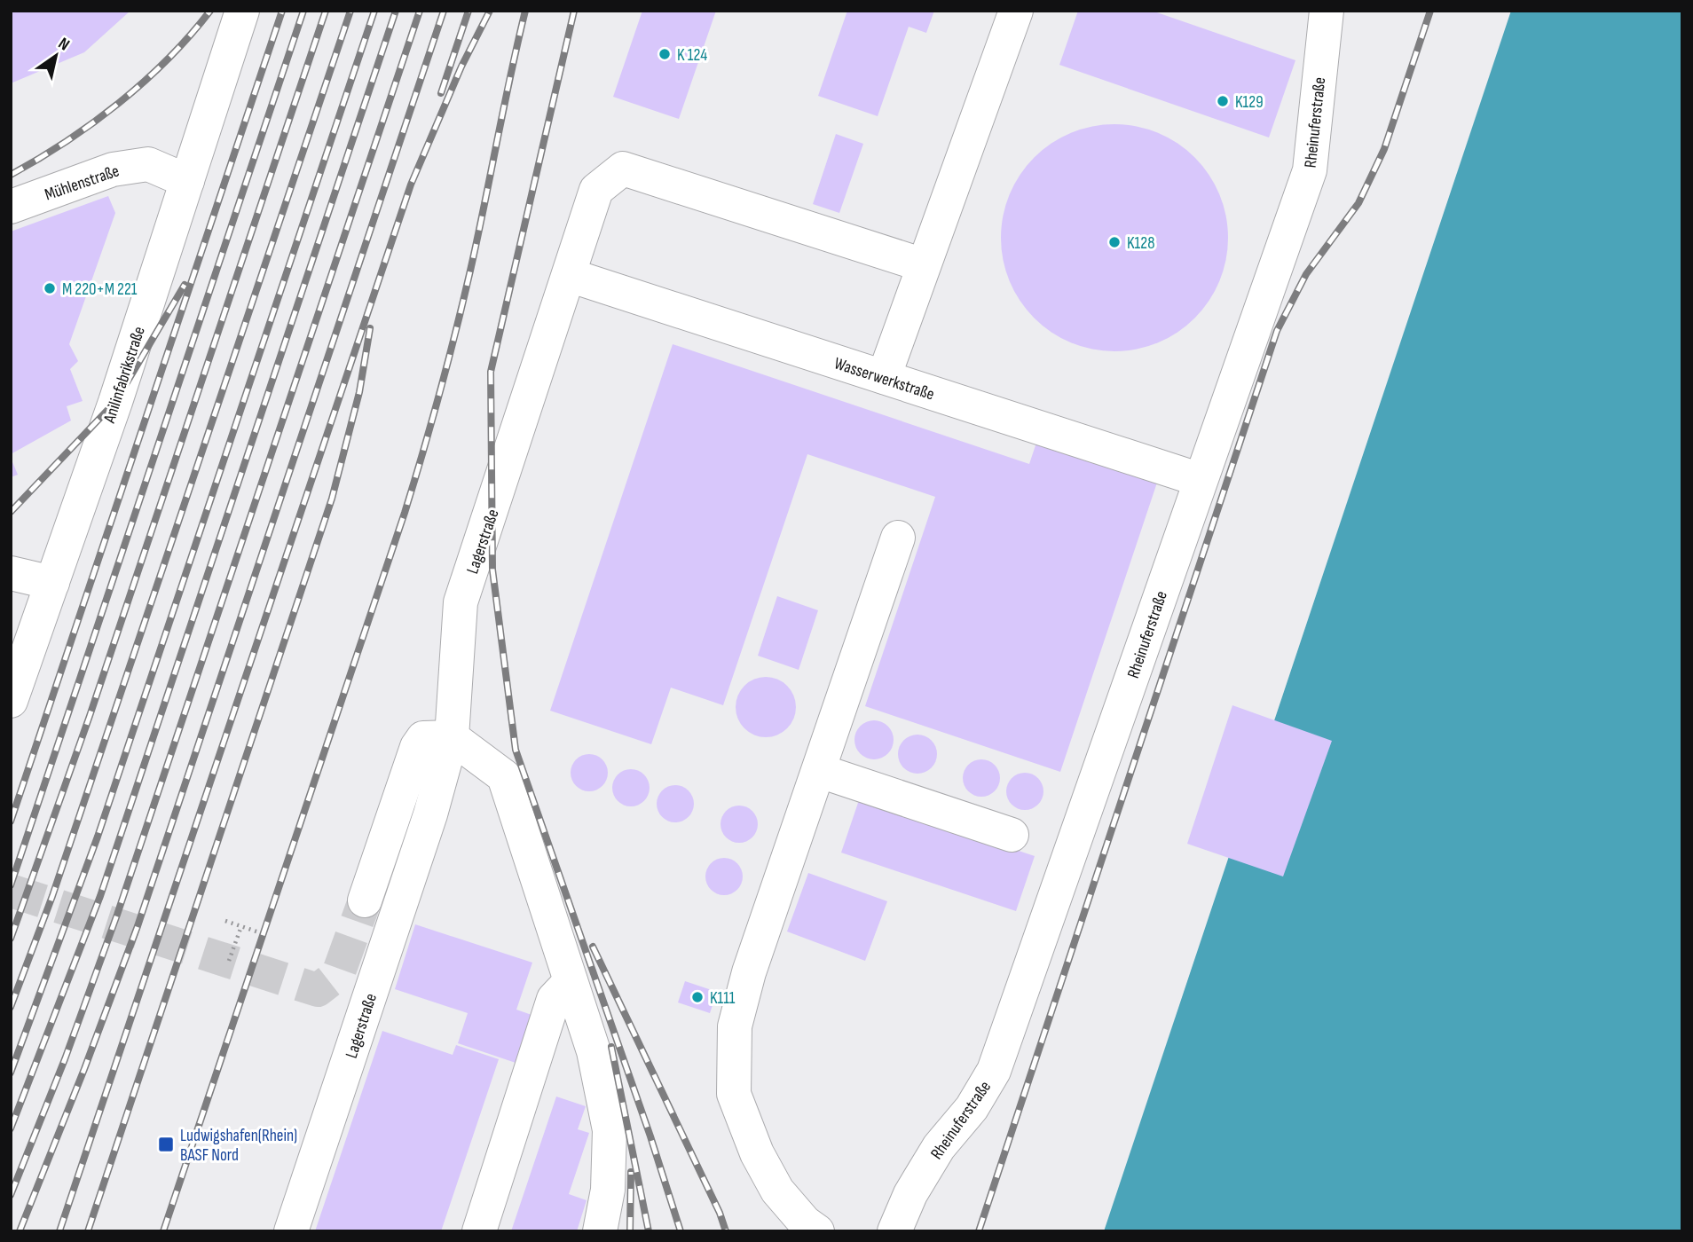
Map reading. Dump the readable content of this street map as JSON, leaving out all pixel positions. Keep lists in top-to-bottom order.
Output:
{
  "streets": {
    "street": [
      "Rheinuferstraße",
      "Mühlenstraße",
      "Anilinfabrikstraße",
      "Wasserwerkstraße",
      "Lagerstraße"
    ]
  },
  "crossings": [
    ["Rheinuferstraße", "Wasserwerkstraße"],
    ["Mühlenstraße", "Anilinfabrikstraße"],
    ["Wasserwerkstraße", "Lagerstraße"]
  ],
  "places": {
    "other": [
      "K 124",
      "K129",
      "K128",
      "M 220+M 221",
      "K111"
    ],
    "transit": ["Ludwigshafen(Rhein) BASF Nord"]
  },
  "north": "top right"
}
